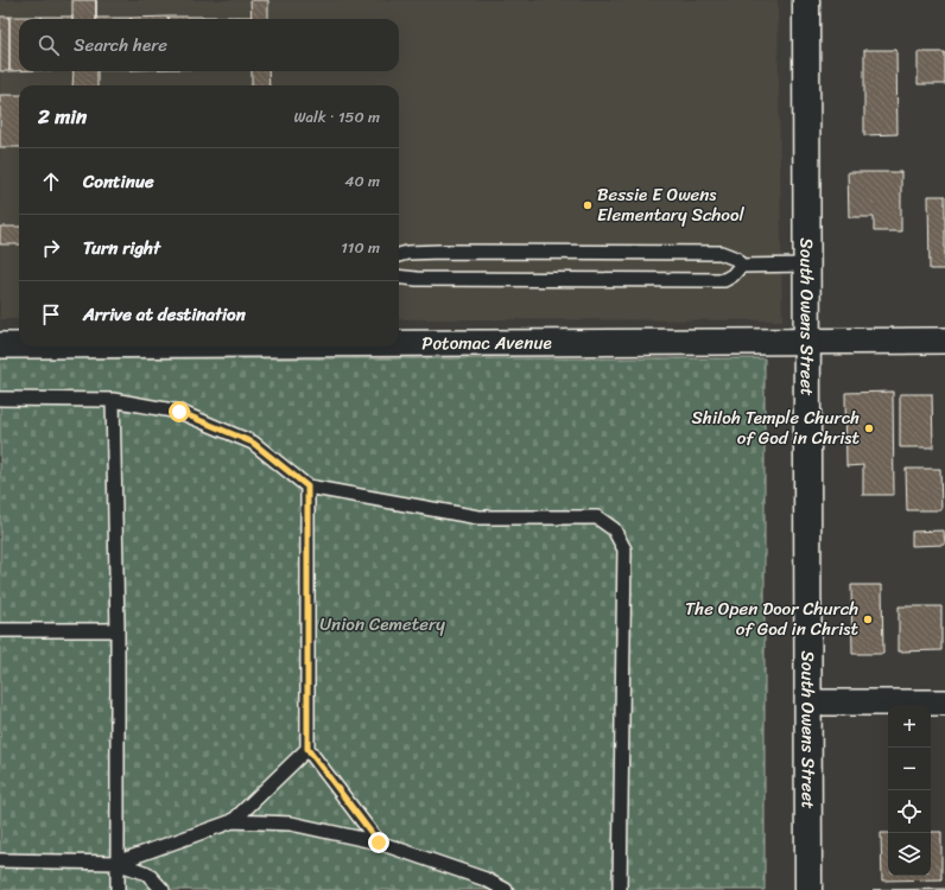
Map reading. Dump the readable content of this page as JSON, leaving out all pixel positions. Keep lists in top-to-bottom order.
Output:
{
  "streets": {
    "street": ["South Owens Street", "Potomac Avenue"]
  },
  "crossings": [
    ["South Owens Street", "Potomac Avenue"]
  ],
  "parks": ["Union Cemetery"],
  "places": ["Bessie E Owens Elementary School", "Shiloh Temple Church of God in Christ", "The Open Door Church of God in Christ"],
  "page": {
    "search": "Search here",
    "heading": ["2 min", "Walk · 150 m"],
    "list": [
      ["Continue", "40 m"],
      ["Turn right", "110 m"],
      "Arrive at destination"
    ],
    "map_buttons": ["+", "−"]
  }
}
